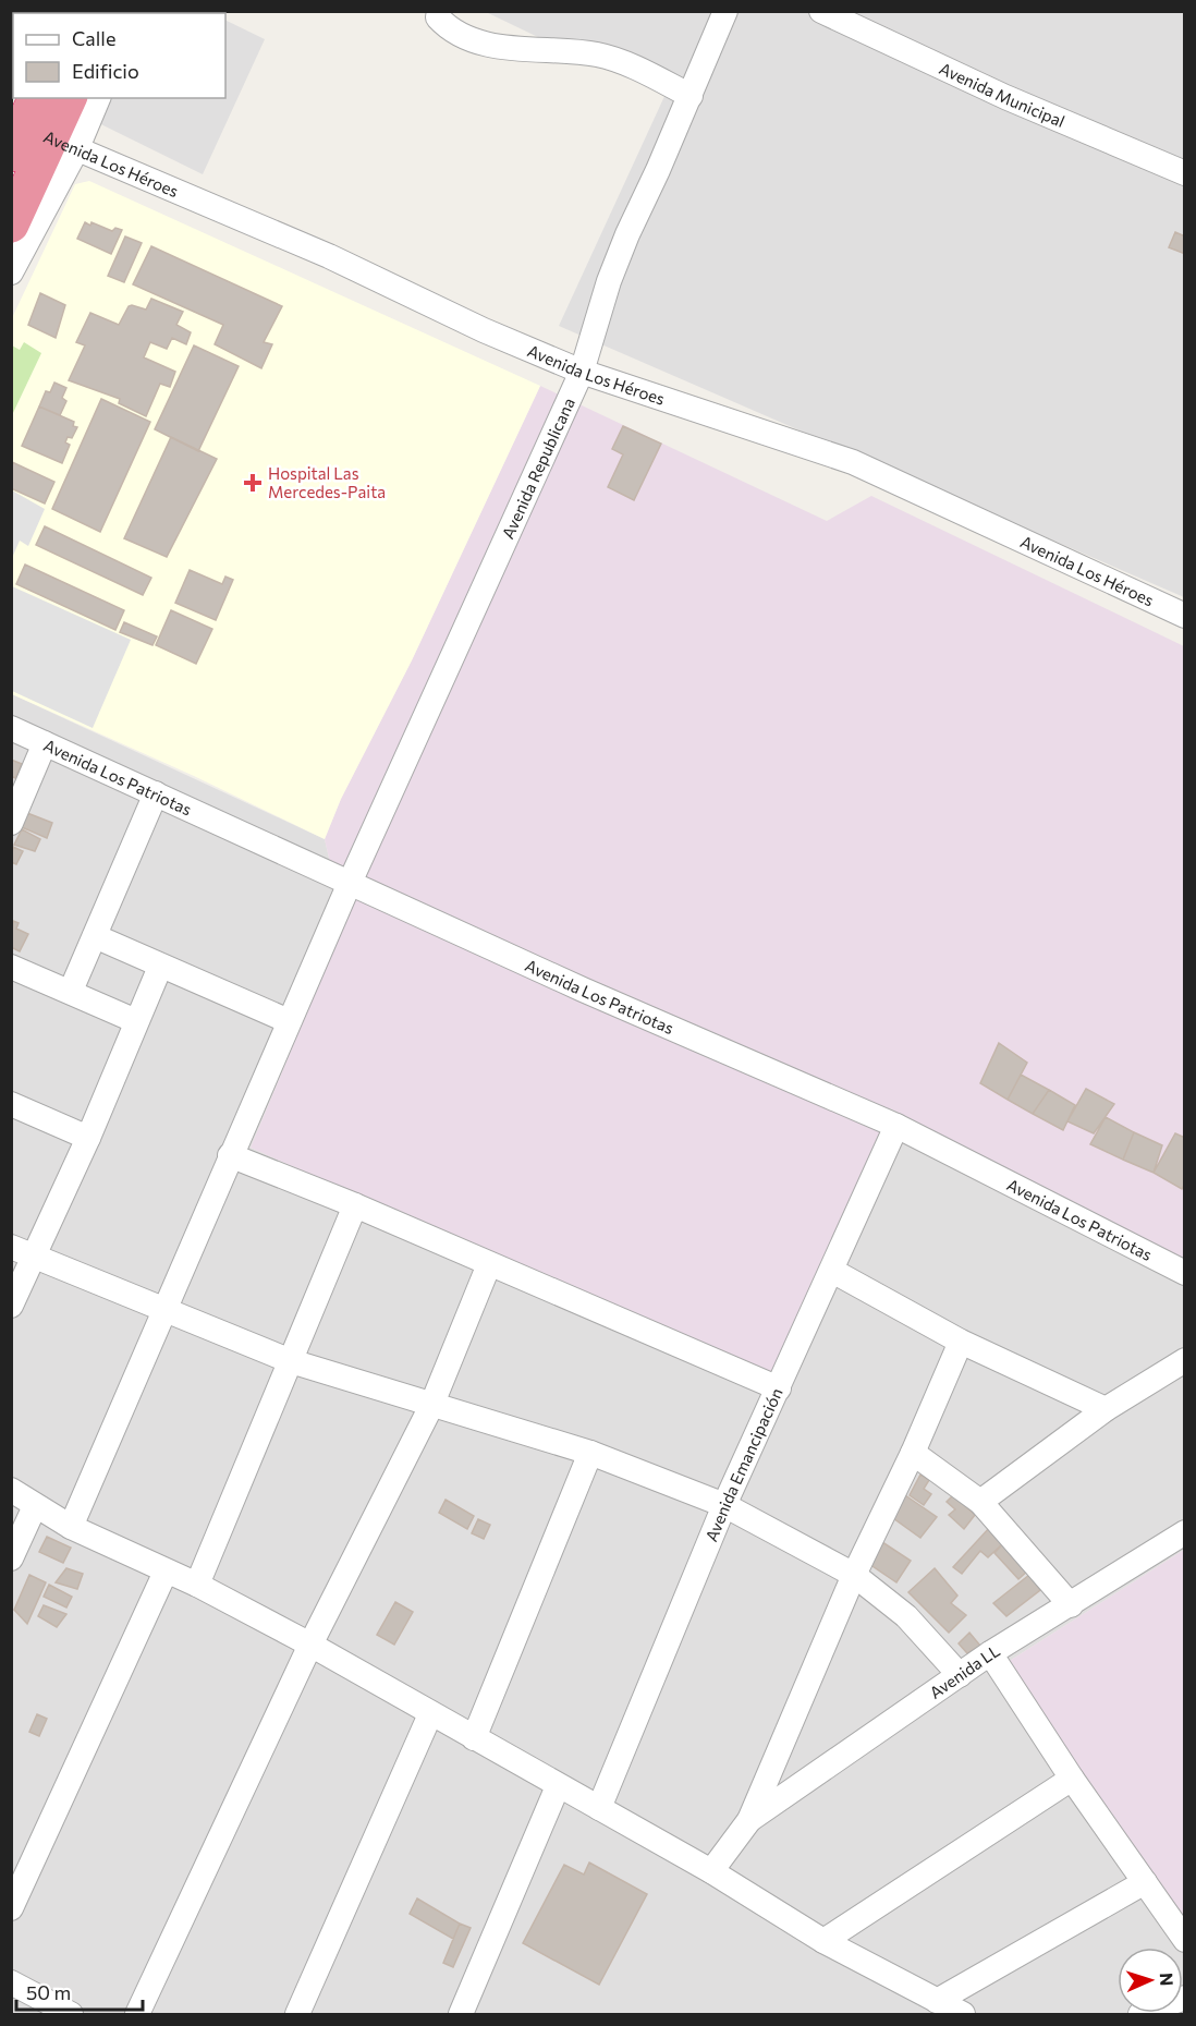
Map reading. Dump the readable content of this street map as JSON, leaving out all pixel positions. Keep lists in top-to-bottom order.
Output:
{
  "streets": {
    "street": [
      "Avenida Municipal",
      "Avenida Los Héroes",
      "Avenida Republicana",
      "Avenida Los Patriotas",
      "Avenida Emancipación",
      "Avenida LL"
    ]
  },
  "crossings": [
    ["Avenida Los Héroes", "Avenida Republicana"],
    ["Avenida Republicana", "Avenida Los Patriotas"],
    ["Avenida Los Patriotas", "Avenida Emancipación"]
  ],
  "places": {
    "health": ["Hospital Las Mercedes-Paita"]
  },
  "legend": ["Calle", "Edificio"],
  "scale_bar": "50 m",
  "north": "right"
}
